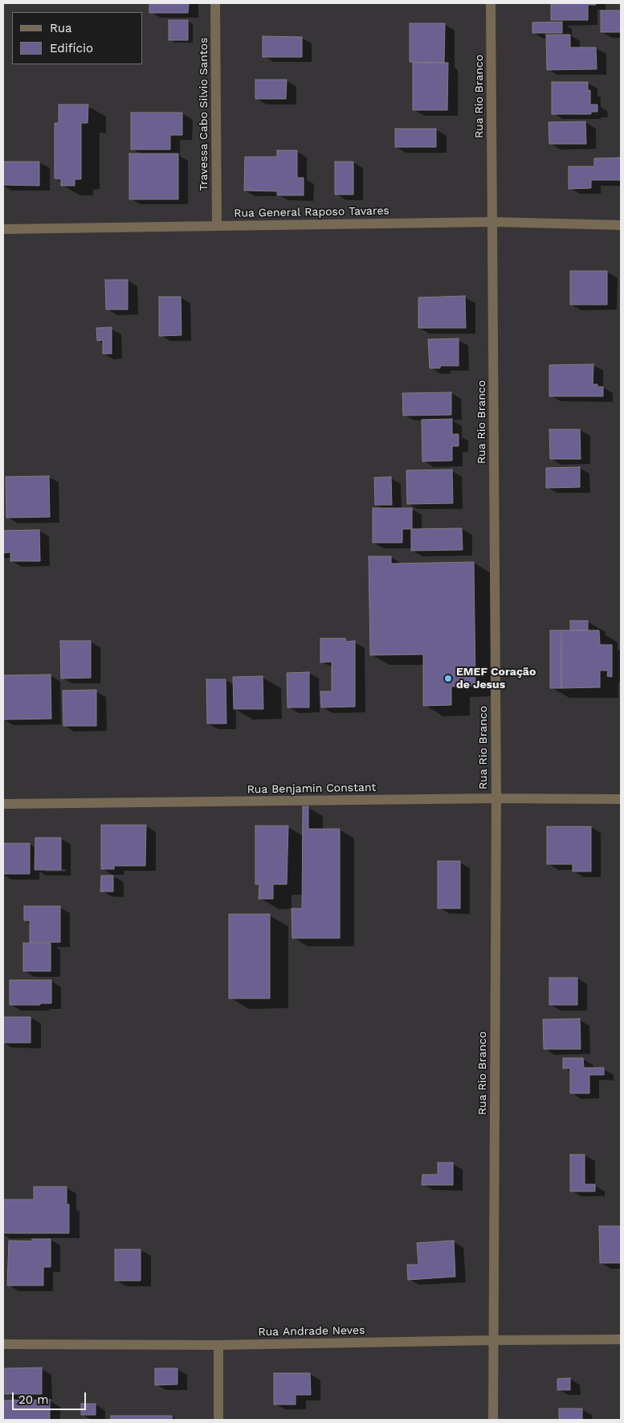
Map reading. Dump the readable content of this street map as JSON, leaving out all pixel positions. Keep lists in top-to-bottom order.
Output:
{
  "streets": {
    "street": [
      "Rua Rio Branco",
      "Travessa Cabo Silvio Santos",
      "Rua General Raposo Tavares",
      "Rua Benjamin Constant",
      "Rua Andrade Neves"
    ]
  },
  "crossings": [
    ["Rua Rio Branco", "Rua General Raposo Tavares"],
    ["Rua Rio Branco", "Rua Benjamin Constant"],
    ["Rua Rio Branco", "Rua Andrade Neves"],
    ["Travessa Cabo Silvio Santos", "Rua General Raposo Tavares"]
  ],
  "places": ["EMEF Coração de Jesus"],
  "legend": ["Rua", "Edifício"],
  "scale_bar": "20 m"
}
